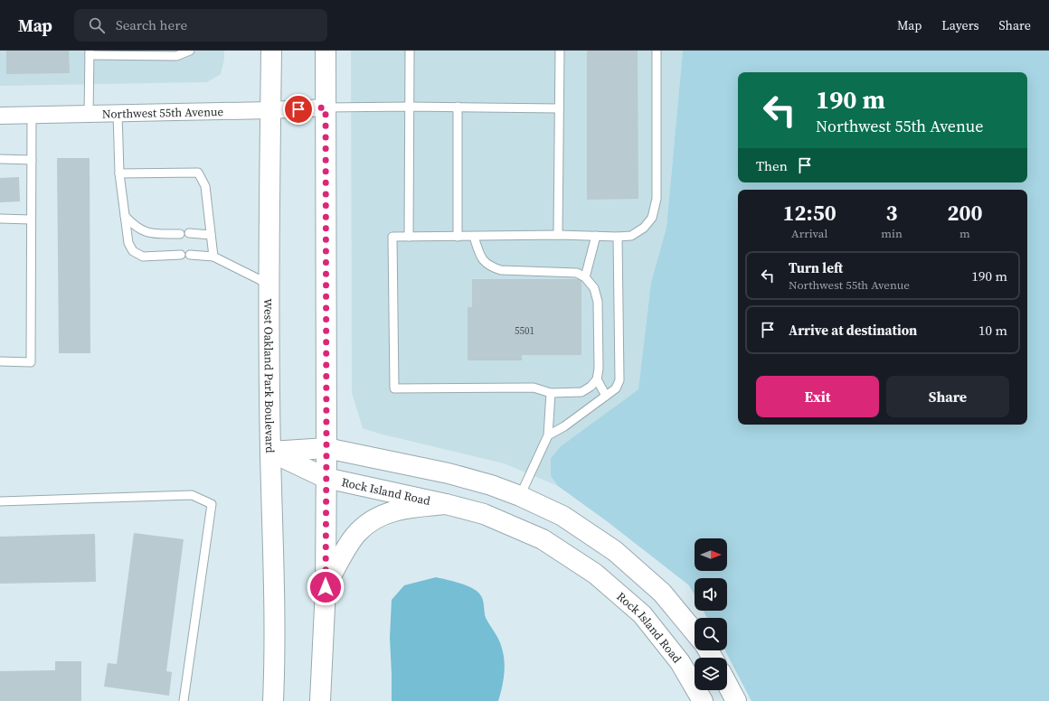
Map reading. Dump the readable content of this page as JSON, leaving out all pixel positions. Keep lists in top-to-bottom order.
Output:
{
  "streets": {
    "main road": ["West Oakland Park Boulevard", "Rock Island Road"],
    "street": ["Northwest 55th Avenue"]
  },
  "crossings": [
    ["Northwest 55th Avenue", "West Oakland Park Boulevard"],
    ["West Oakland Park Boulevard", "Rock Island Road"]
  ],
  "house_numbers": ["5501"],
  "north": "right",
  "page": {
    "header": "Map",
    "search": "Search here",
    "nav": ["Map", "Layers", "Share"],
    "turn": ["190 m", "Northwest 55th Avenue"],
    "then": "Then",
    "eta": [
      "12:50",
      "Arrival",
      "3",
      "min",
      "200",
      "m"
    ],
    "list": [
      {
        "name": "Turn left",
        "note": "Northwest 55th Avenue",
        "value": "190 m"
      },
      {
        "name": "Arrive at destination",
        "value": "10 m"
      }
    ],
    "buttons": ["Exit", "Share"]
  }
}
